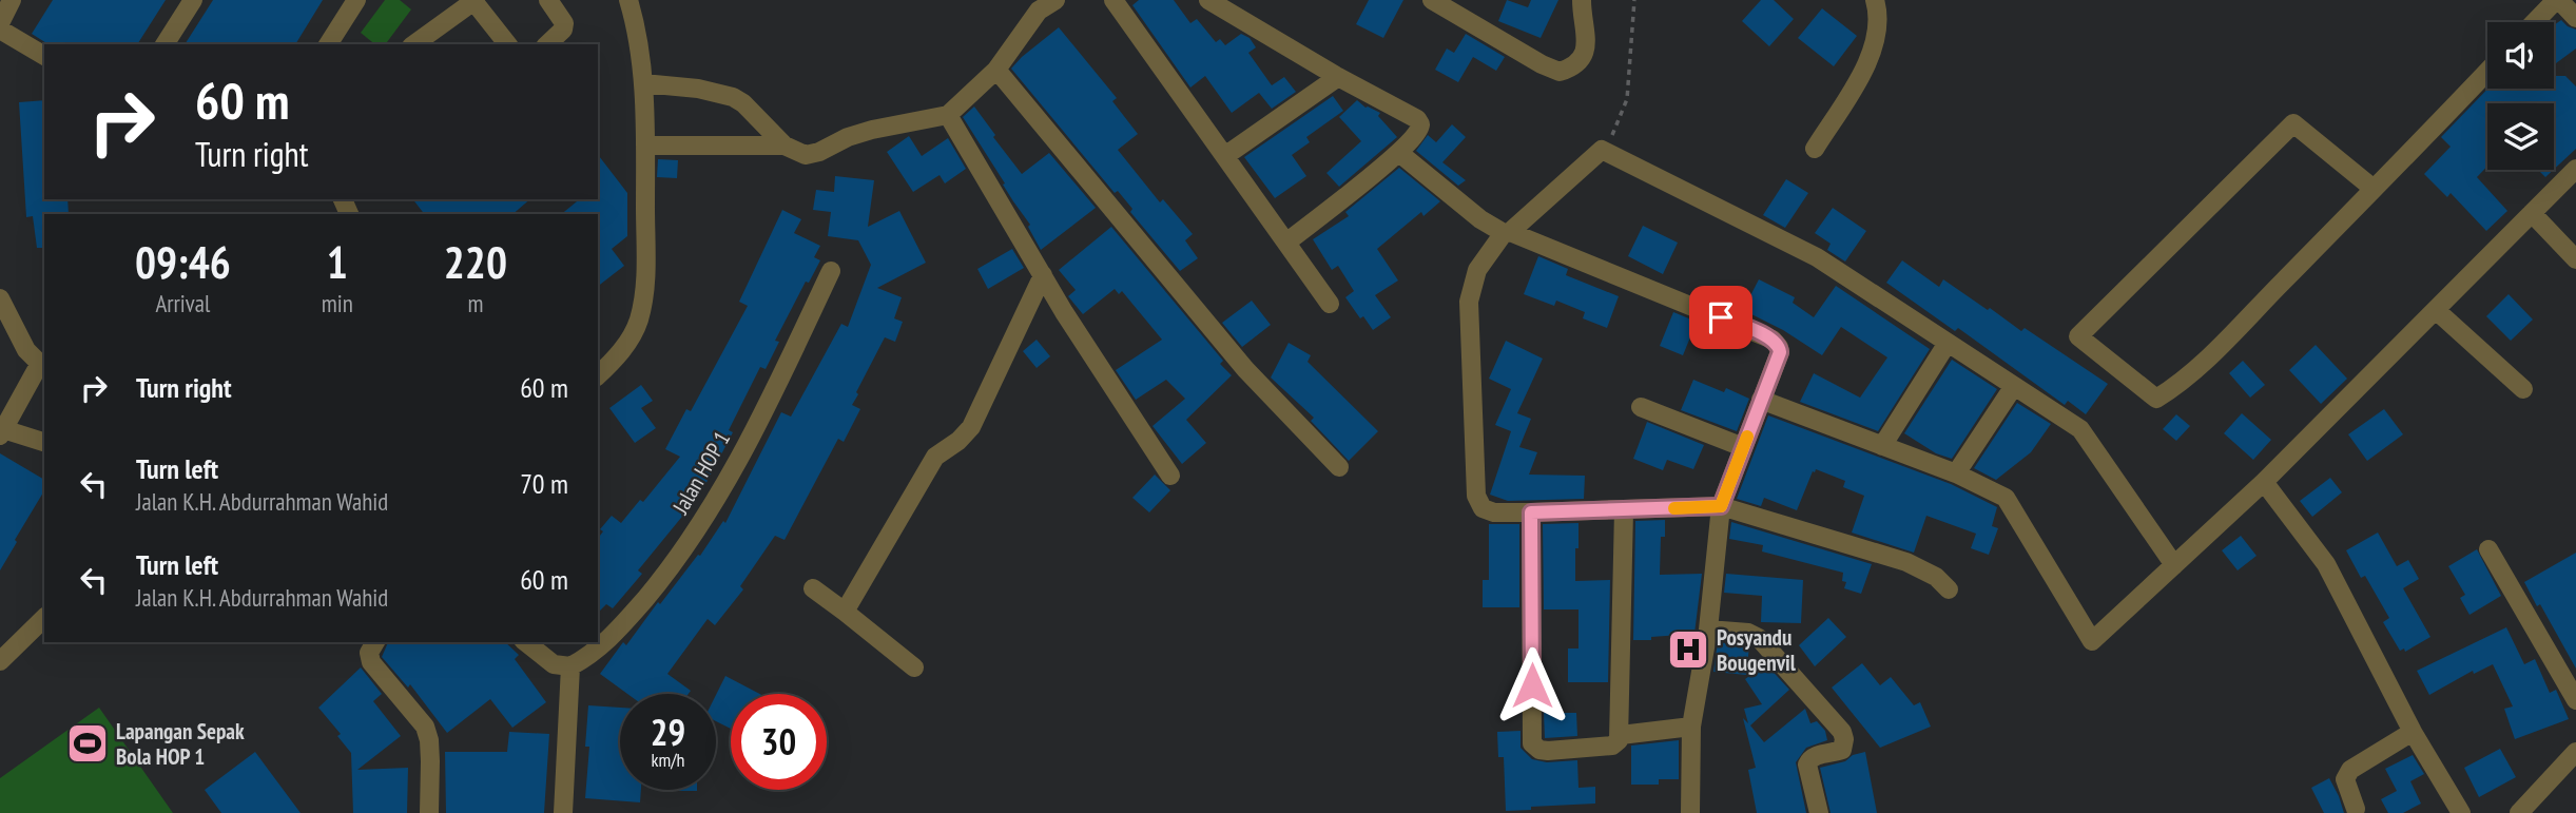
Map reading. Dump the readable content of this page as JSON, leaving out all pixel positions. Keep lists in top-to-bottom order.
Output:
{
  "streets": {
    "street": ["Jalan HOP 1"]
  },
  "places": {
    "hospital": ["Posyandu Bougenvil"],
    "sports": ["Lapangan Sepak Bola HOP 1"]
  },
  "page": {
    "turn": ["60 m", "Turn right"],
    "eta": [
      "09:46",
      "Arrival",
      "1",
      "min",
      "220",
      "m"
    ],
    "list": [
      {
        "name": "Turn right",
        "value": "60 m"
      },
      {
        "name": "Turn left",
        "note": "Jalan K.H. Abdurrahman Wahid",
        "value": "70 m"
      },
      {
        "name": "Turn left",
        "note": "Jalan K.H. Abdurrahman Wahid",
        "value": "60 m"
      }
    ],
    "speed": "29 km/h",
    "limit": "30"
  }
}
